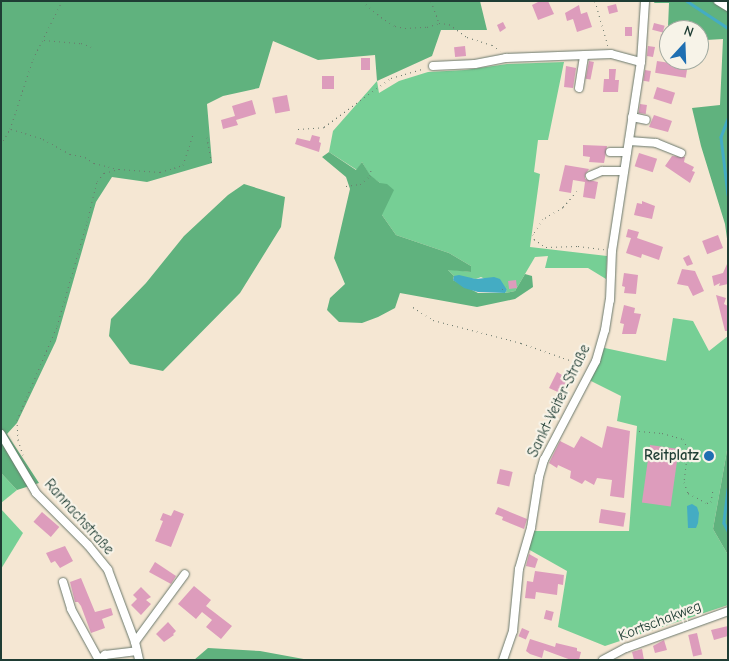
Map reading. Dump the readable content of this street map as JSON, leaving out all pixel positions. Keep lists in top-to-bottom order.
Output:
{
  "streets": {
    "street": ["Sankt-Veiter-Straße", "Rannachstraße", "Kortschakweg"]
  },
  "places": ["Reitplatz"],
  "north": "top"
}
